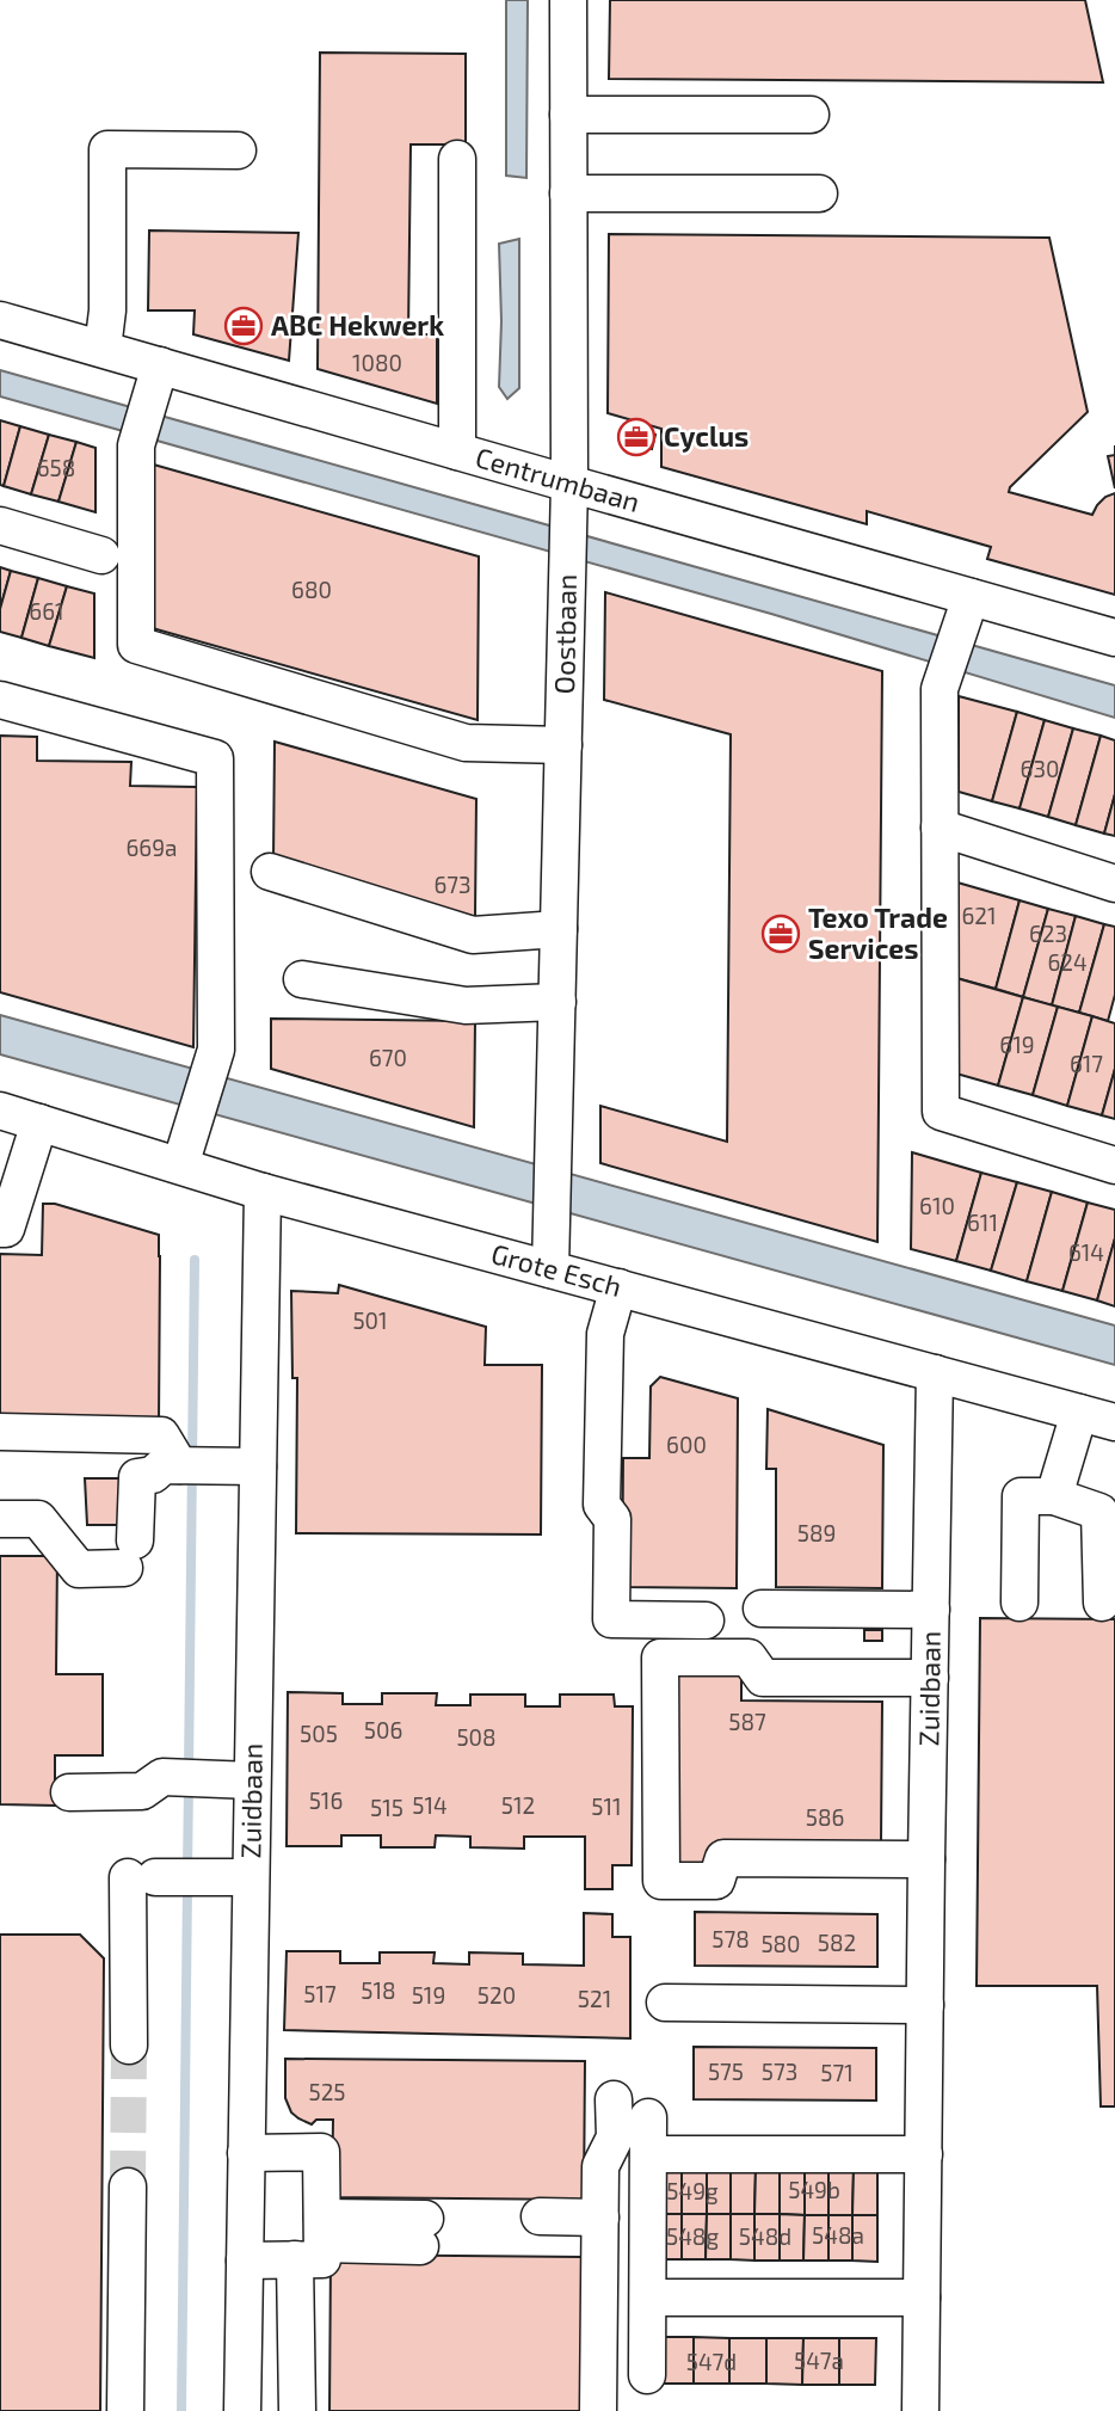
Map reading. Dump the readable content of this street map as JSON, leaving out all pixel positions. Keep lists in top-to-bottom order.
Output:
{
  "streets": {
    "street": [
      "Centrumbaan",
      "Oostbaan",
      "Grote Esch",
      "Zuidbaan"
    ]
  },
  "crossings": [
    ["Centrumbaan", "Oostbaan"],
    ["Oostbaan", "Grote Esch"],
    ["Grote Esch", "Zuidbaan"]
  ],
  "places": {
    "office": ["ABC Hekwerk", "Cyclus", "Texo Trade Services"]
  },
  "house_numbers": [
    "1080",
    "658",
    "680",
    "661",
    "630",
    "669a",
    "673",
    "621",
    "623",
    "624",
    "619",
    "670",
    "617",
    "610",
    "611",
    "614",
    "501",
    "600",
    "589",
    "587",
    "506",
    "505",
    "508",
    "516",
    "514",
    "512",
    "511",
    "515",
    "586",
    "578",
    "582",
    "580",
    "518",
    "517",
    "519",
    "520",
    "521",
    "575",
    "573",
    "571",
    "525",
    "549b",
    "549g",
    "548a",
    "548g",
    "548d",
    "547a",
    "547d"
  ]
}
